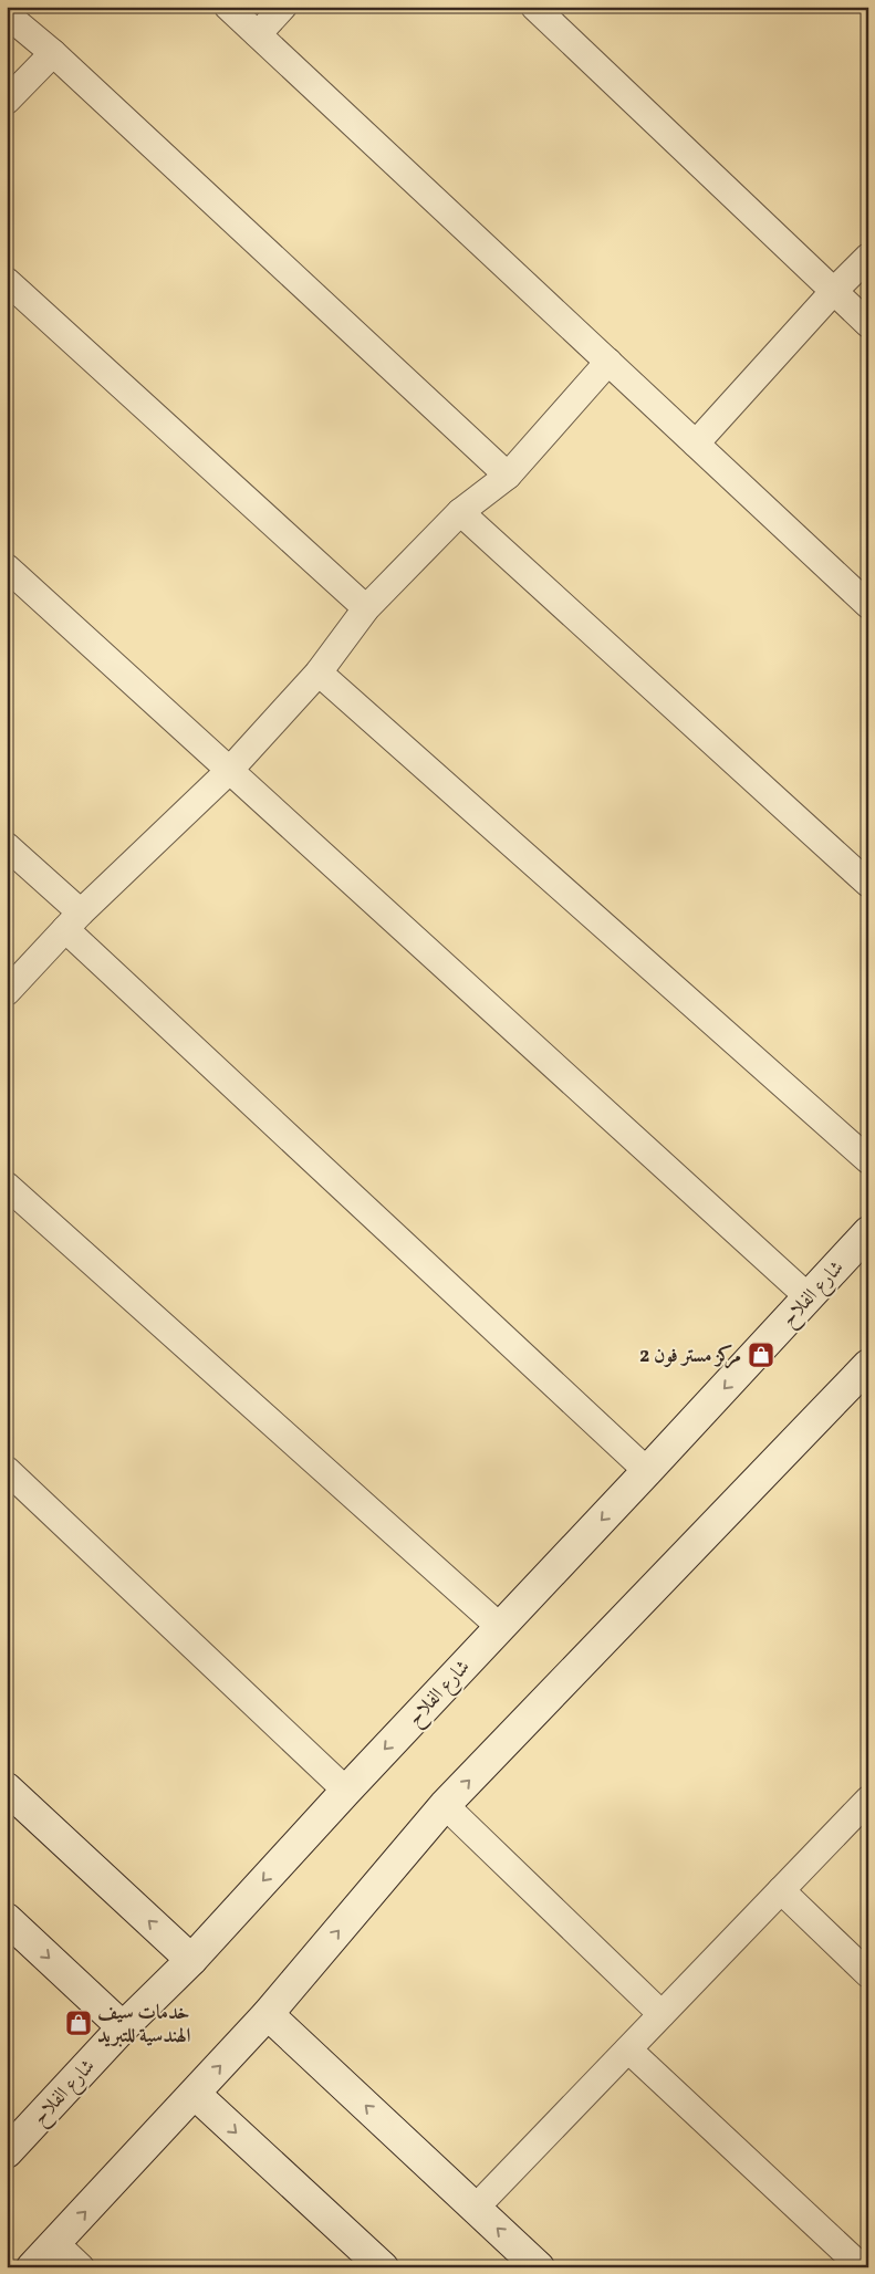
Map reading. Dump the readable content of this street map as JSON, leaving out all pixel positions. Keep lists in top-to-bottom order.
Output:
{
  "streets": {
    "main road": ["شارع الفلاح"]
  },
  "places": {
    "shop": ["مركز مستر فون 2", "خدمات سيف الهندسية للتبريد"]
  }
}
